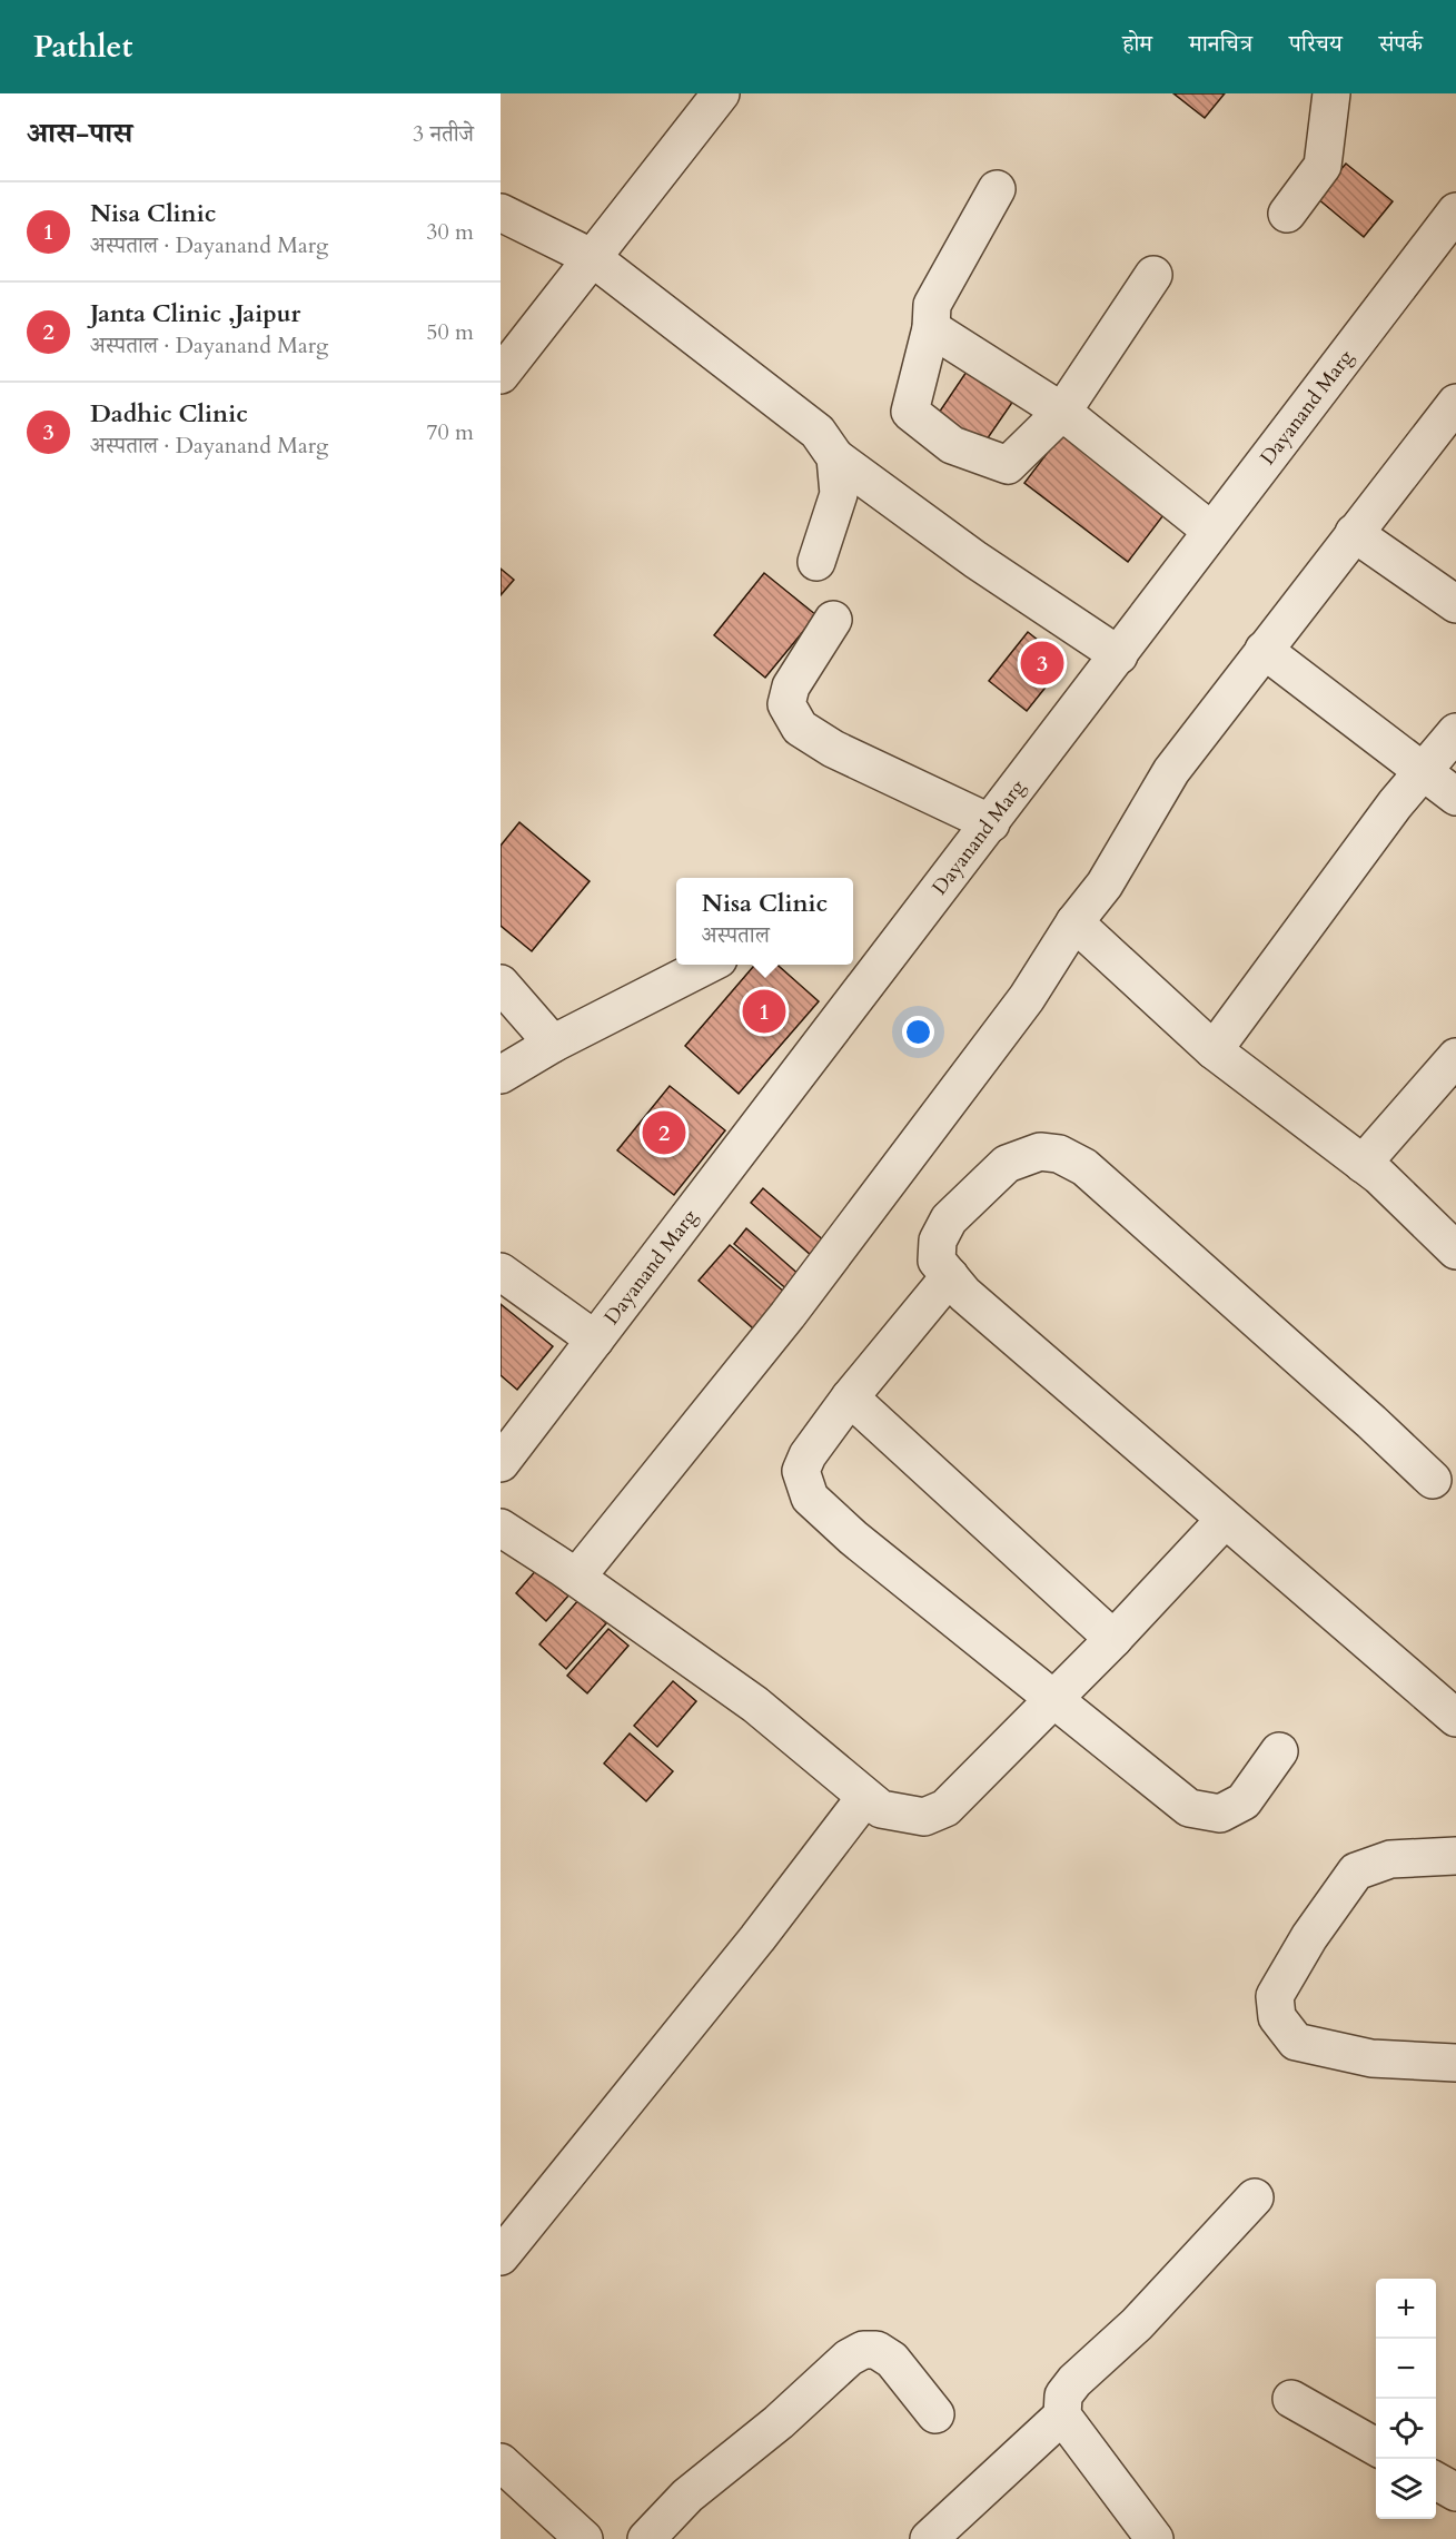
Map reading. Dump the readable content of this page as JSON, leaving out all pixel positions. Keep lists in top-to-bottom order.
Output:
{
  "streets": {
    "street": ["Dayanand Marg"]
  },
  "page": {
    "header": "Pathlet",
    "nav": [
      "होम",
      "मानचित्र",
      "परिचय",
      "संपर्क"
    ],
    "heading": ["आस-पास", "3 नतीजे"],
    "list": [
      {
        "mark": "1",
        "name": "Nisa Clinic",
        "note": "अस्पताल · Dayanand Marg",
        "value": "30 m"
      },
      {
        "mark": "2",
        "name": "Janta Clinic ,Jaipur",
        "note": "अस्पताल · Dayanand Marg",
        "value": "50 m"
      },
      {
        "mark": "3",
        "name": "Dadhic Clinic",
        "note": "अस्पताल · Dayanand Marg",
        "value": "70 m"
      }
    ],
    "pins": ["3", "1", "2"],
    "popup": ["Nisa Clinic", "अस्पताल"],
    "map_buttons": ["+", "−"]
  }
}
